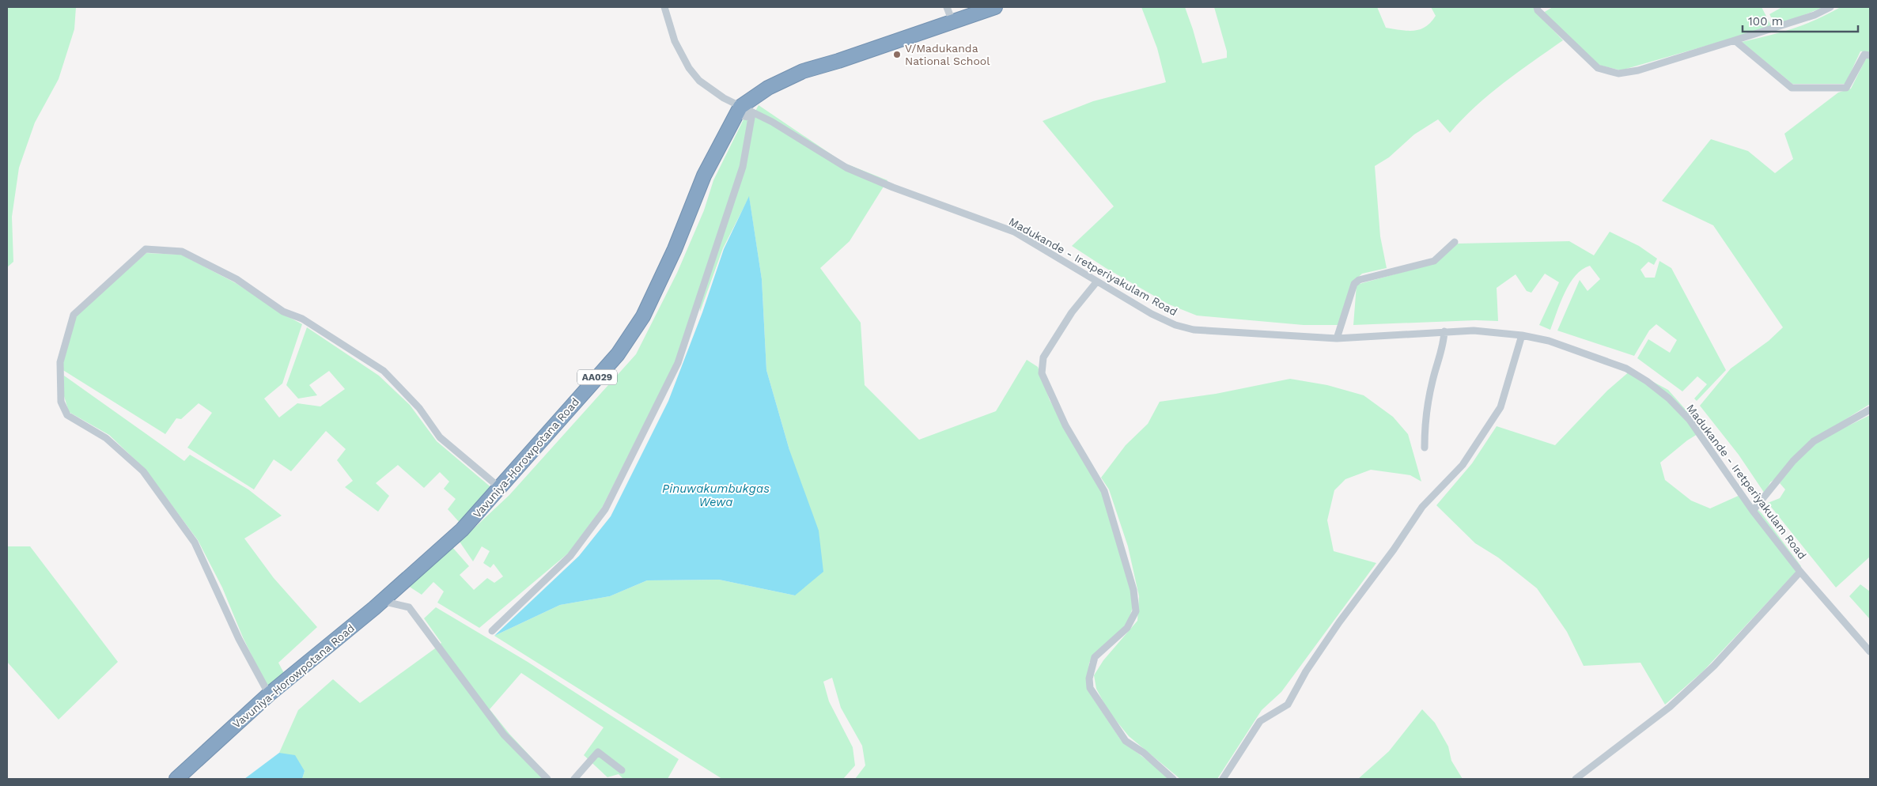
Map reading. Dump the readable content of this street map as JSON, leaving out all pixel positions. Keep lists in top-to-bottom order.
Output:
{
  "streets": {
    "highway": ["AA029", "Vavuniya-Horowpotana Road"],
    "street": ["Madukande - Iretperiyakulam Road"]
  },
  "crossings": [
    ["Madukande - Iretperiyakulam Road", "Vavuniya-Horowpotana Road"]
  ],
  "water": ["Pinuwakumbukgas Wewa"],
  "places": ["V/Madukanda National School"],
  "scale_bar": "100 m"
}
